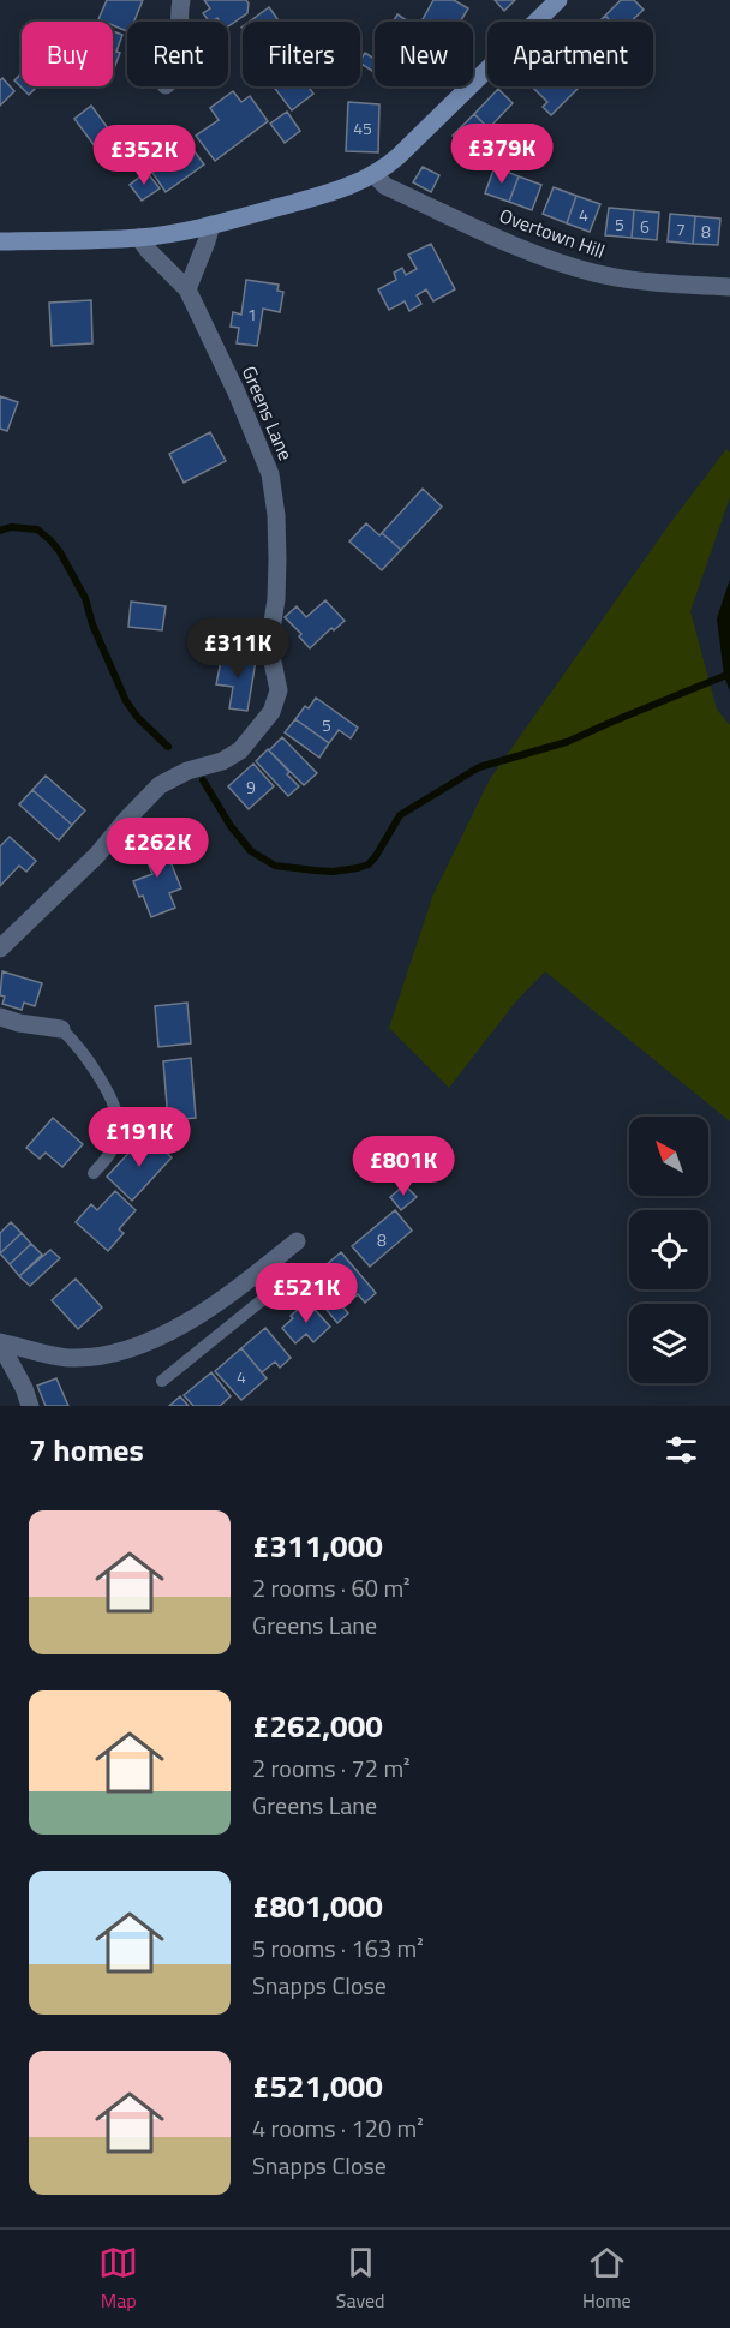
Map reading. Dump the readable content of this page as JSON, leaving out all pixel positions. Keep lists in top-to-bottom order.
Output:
{
  "streets": {
    "street": ["Overtown Hill", "Greens Lane"]
  },
  "house_numbers": [
    "45",
    "4",
    "5",
    "6",
    "7",
    "8",
    "1",
    "5",
    "9",
    "8",
    "4"
  ],
  "north": "top left",
  "page": {
    "chip": [
      "Buy",
      "Rent",
      "Filters",
      "New",
      "Apartment"
    ],
    "price": [
      "£379K",
      "£352K",
      "£311K",
      "£262K",
      "£191K",
      "£801K",
      "£521K"
    ],
    "heading": "7 homes",
    "list": [
      {
        "name": "£311,000",
        "note": "2 rooms · 60 m² · Greens Lane"
      },
      {
        "name": "£262,000",
        "note": "2 rooms · 72 m² · Greens Lane"
      },
      {
        "name": "£801,000",
        "note": "5 rooms · 163 m² · Snapps Close"
      },
      {
        "name": "£521,000",
        "note": "4 rooms · 120 m² · Snapps Close"
      }
    ],
    "tabs": ["Map", "Saved", "Home"]
  }
}
